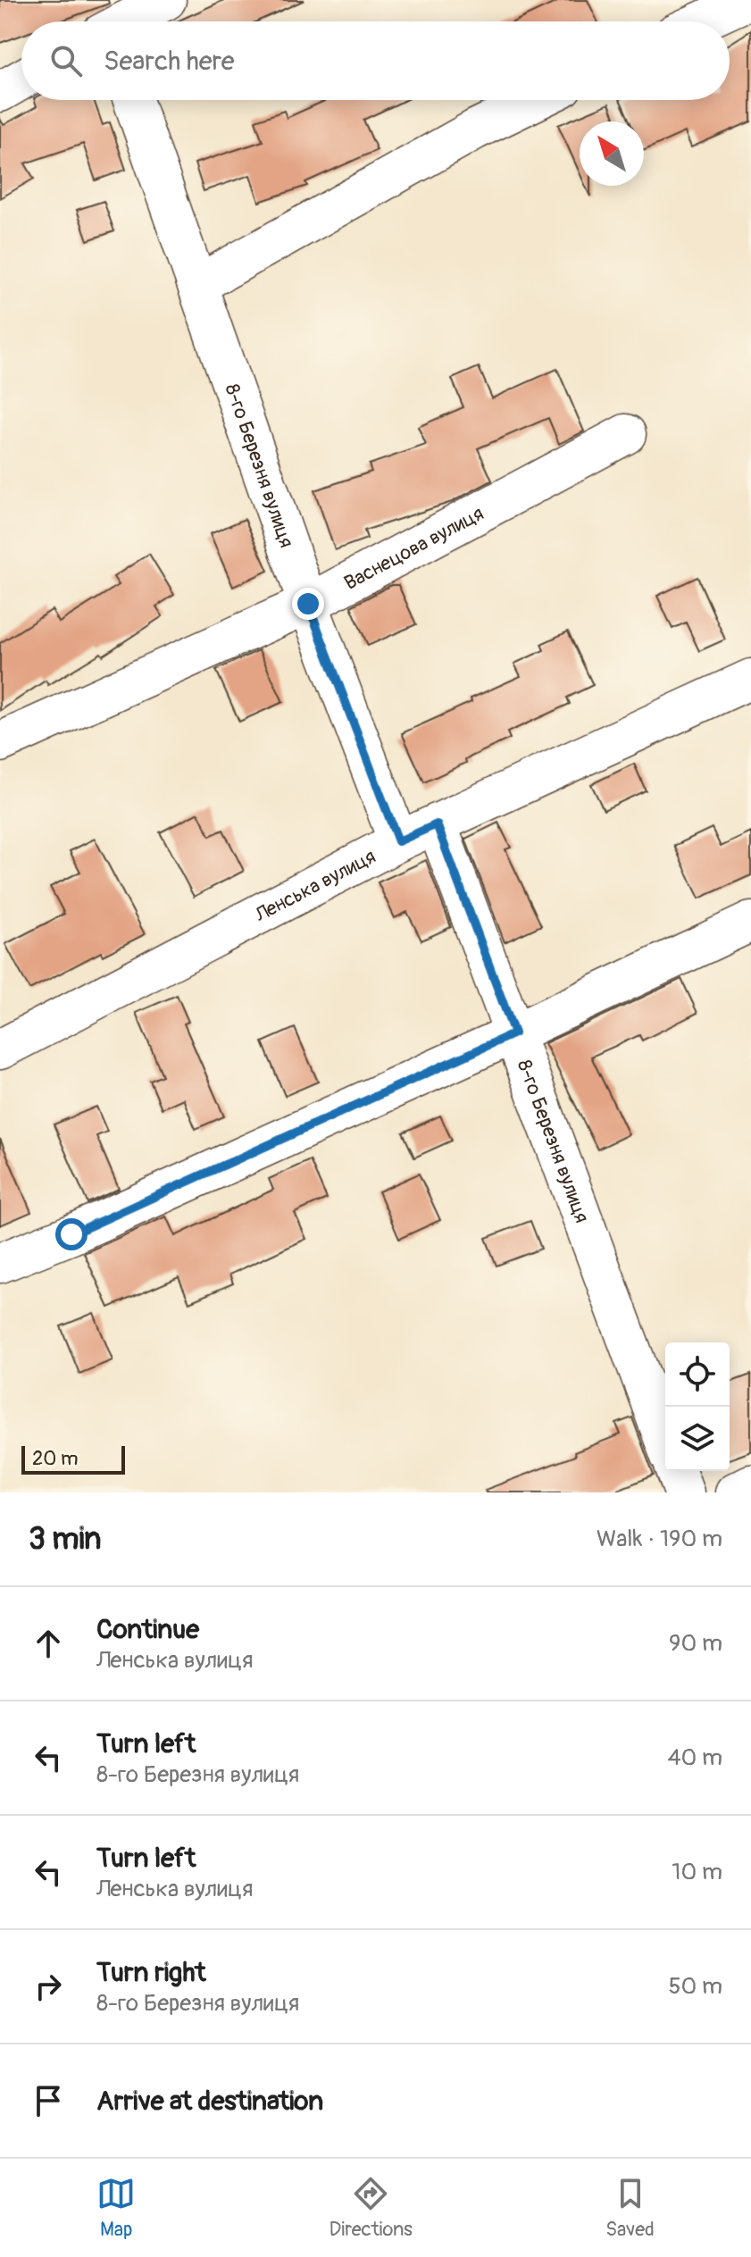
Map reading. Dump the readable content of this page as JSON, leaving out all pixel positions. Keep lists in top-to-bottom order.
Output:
{
  "streets": {
    "street": ["8-го Березня вулиця", "Васнецова вулиця", "Ленська вулиця"]
  },
  "crossings": [
    ["8-го Березня вулиця", "Васнецова вулиця"],
    ["8-го Березня вулиця", "Ленська вулиця"]
  ],
  "scale_bar": "20 m",
  "north": "top left",
  "page": {
    "search": "Search here",
    "scale": "20 m",
    "heading": ["3 min", "Walk · 190 m"],
    "list": [
      ["Continue", "Ленська вулиця", "90 m"],
      ["Turn left", "8-го Березня вулиця", "40 m"],
      ["Turn left", "Ленська вулиця", "10 m"],
      ["Turn right", "8-го Березня вулиця", "50 m"],
      "Arrive at destination"
    ],
    "nav": ["Map", "Directions", "Saved"]
  }
}
